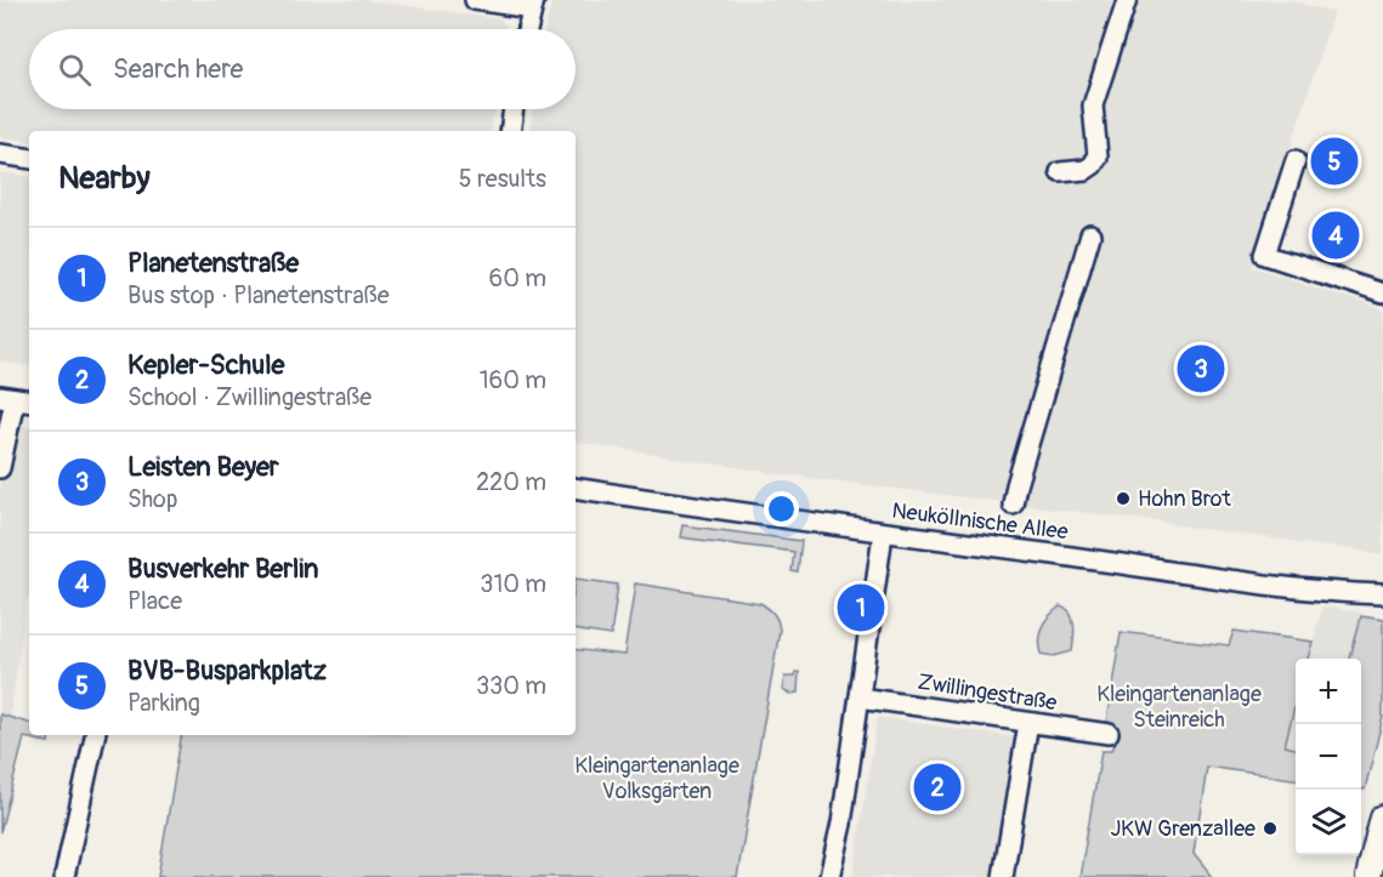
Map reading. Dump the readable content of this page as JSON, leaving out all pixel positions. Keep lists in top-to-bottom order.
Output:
{
  "streets": {
    "street": ["Neuköllnische Allee", "Zwillingestraße"]
  },
  "parks": ["Kleingartenanlage Steinreich", "Kleingartenanlage Volksgärten"],
  "places": ["Hohn Brot", "JKW Grenzallee"],
  "page": {
    "search": "Search here",
    "heading": ["Nearby", "5 results"],
    "pins": [
      "5",
      "4",
      "3",
      "1",
      "2"
    ],
    "list": [
      {
        "mark": "1",
        "name": "Planetenstraße",
        "note": "Bus stop · Planetenstraße",
        "value": "60 m"
      },
      {
        "mark": "2",
        "name": "Kepler-Schule",
        "note": "School · Zwillingestraße",
        "value": "160 m"
      },
      {
        "mark": "3",
        "name": "Leisten Beyer",
        "note": "Shop",
        "value": "220 m"
      },
      {
        "mark": "4",
        "name": "Busverkehr Berlin",
        "note": "Place",
        "value": "310 m"
      },
      {
        "mark": "5",
        "name": "BVB-Busparkplatz",
        "note": "Parking",
        "value": "330 m"
      }
    ],
    "map_buttons": ["+", "−"]
  }
}
